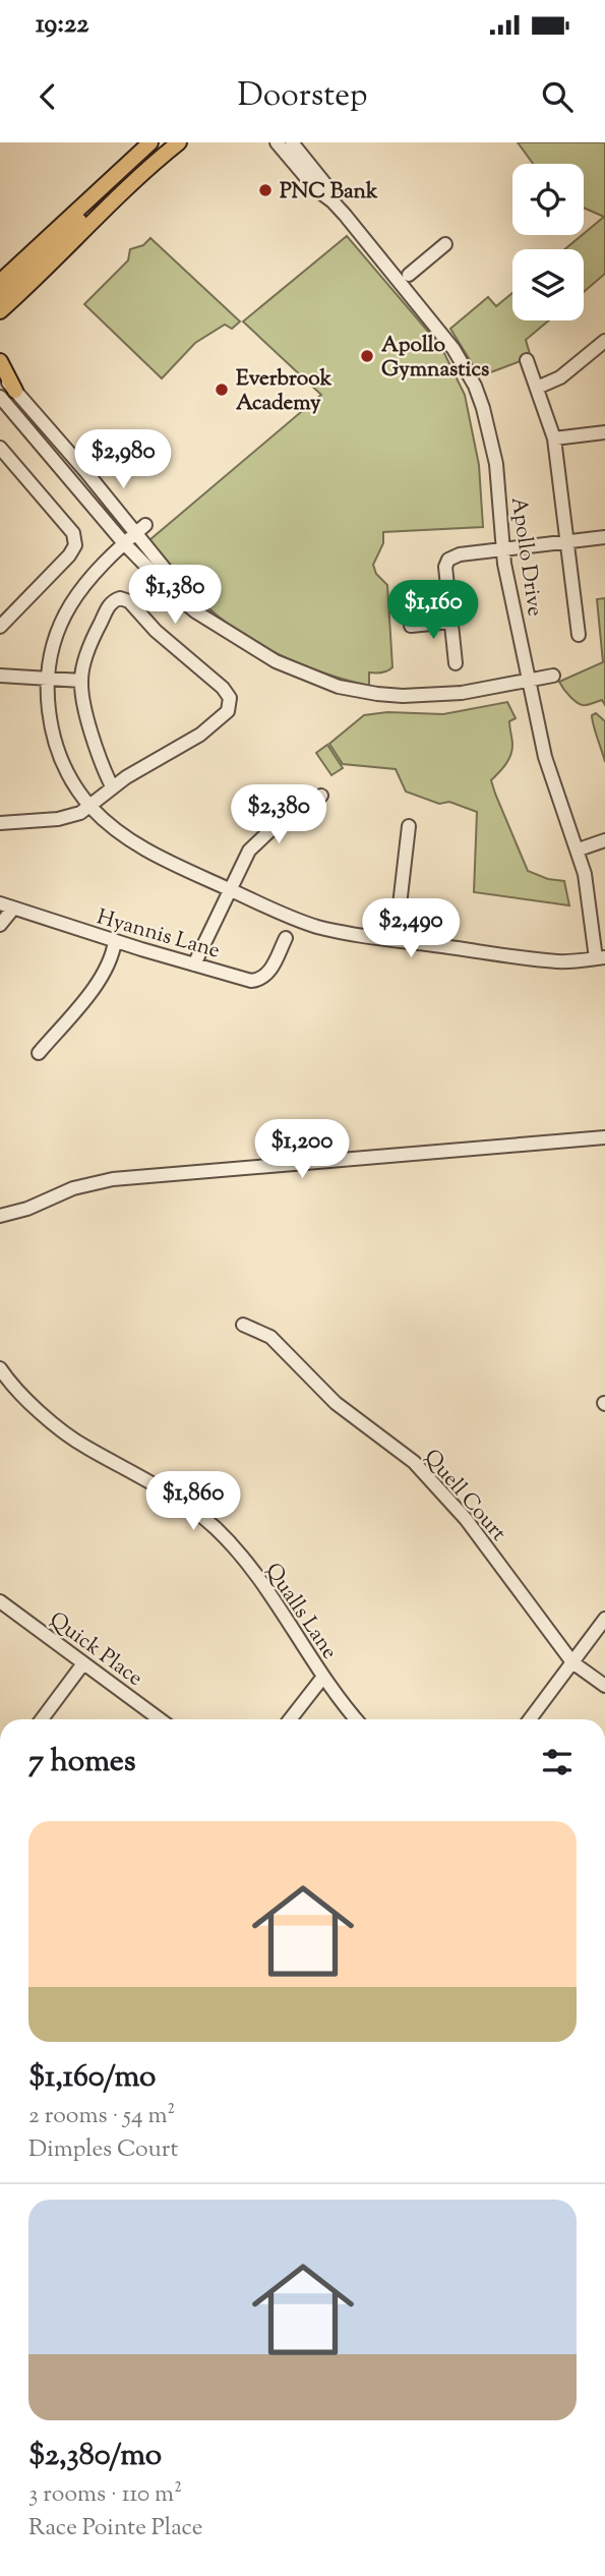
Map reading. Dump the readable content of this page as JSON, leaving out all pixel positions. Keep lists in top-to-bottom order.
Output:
{
  "streets": {
    "street": [
      "Apollo Drive",
      "Hyannis Lane",
      "Quell Court",
      "Qualls Lane",
      "Quick Place"
    ]
  },
  "places": ["PNC Bank", "Apollo Gymnastics", "Everbrook Academy"],
  "page": {
    "status": "19:22",
    "header": "Doorstep",
    "price": [
      "$2,980",
      "$1,380",
      "$1,160",
      "$2,380",
      "$2,490",
      "$1,200",
      "$1,860"
    ],
    "heading": "7 homes",
    "list": [
      {
        "name": "$1,160/mo",
        "note": "2 rooms · 54 m² · Dimples Court"
      },
      {
        "name": "$2,380/mo",
        "note": "3 rooms · 110 m² · Race Pointe Place"
      }
    ]
  }
}
